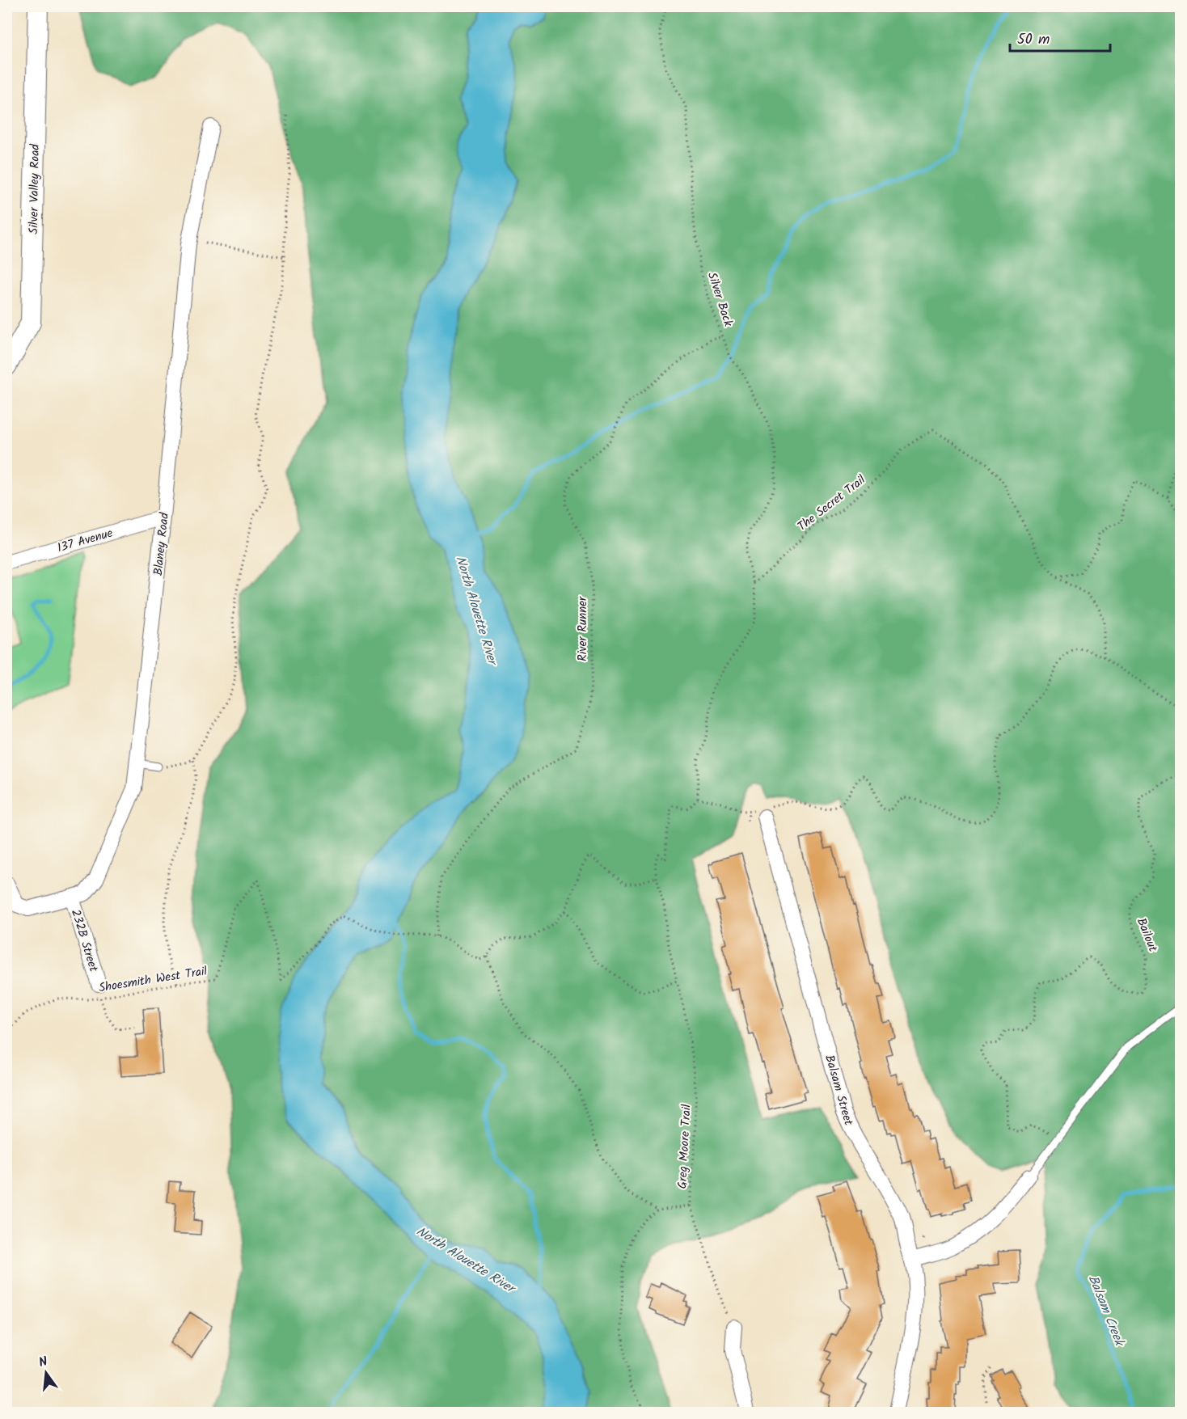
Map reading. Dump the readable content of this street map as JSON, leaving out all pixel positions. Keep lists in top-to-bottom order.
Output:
{
  "streets": {
    "street": [
      "Silver Valley Road",
      "137 Avenue",
      "Blaney Road",
      "232B Street",
      "Balsam Street"
    ],
    "path": [
      "Silver Back",
      "The Secret Trail",
      "River Runner",
      "Bailout",
      "Shoesmith West Trail",
      "Greg Moore Trail"
    ]
  },
  "crossings": [
    ["Silver Back", "The Secret Trail"],
    ["Silver Back", "River Runner"],
    ["137 Avenue", "Blaney Road"],
    ["Blaney Road", "232B Street"],
    ["232B Street", "Shoesmith West Trail"]
  ],
  "water": ["North Alouette River", "Balsam Creek"],
  "scale_bar": "50 m",
  "north": "top"
}
